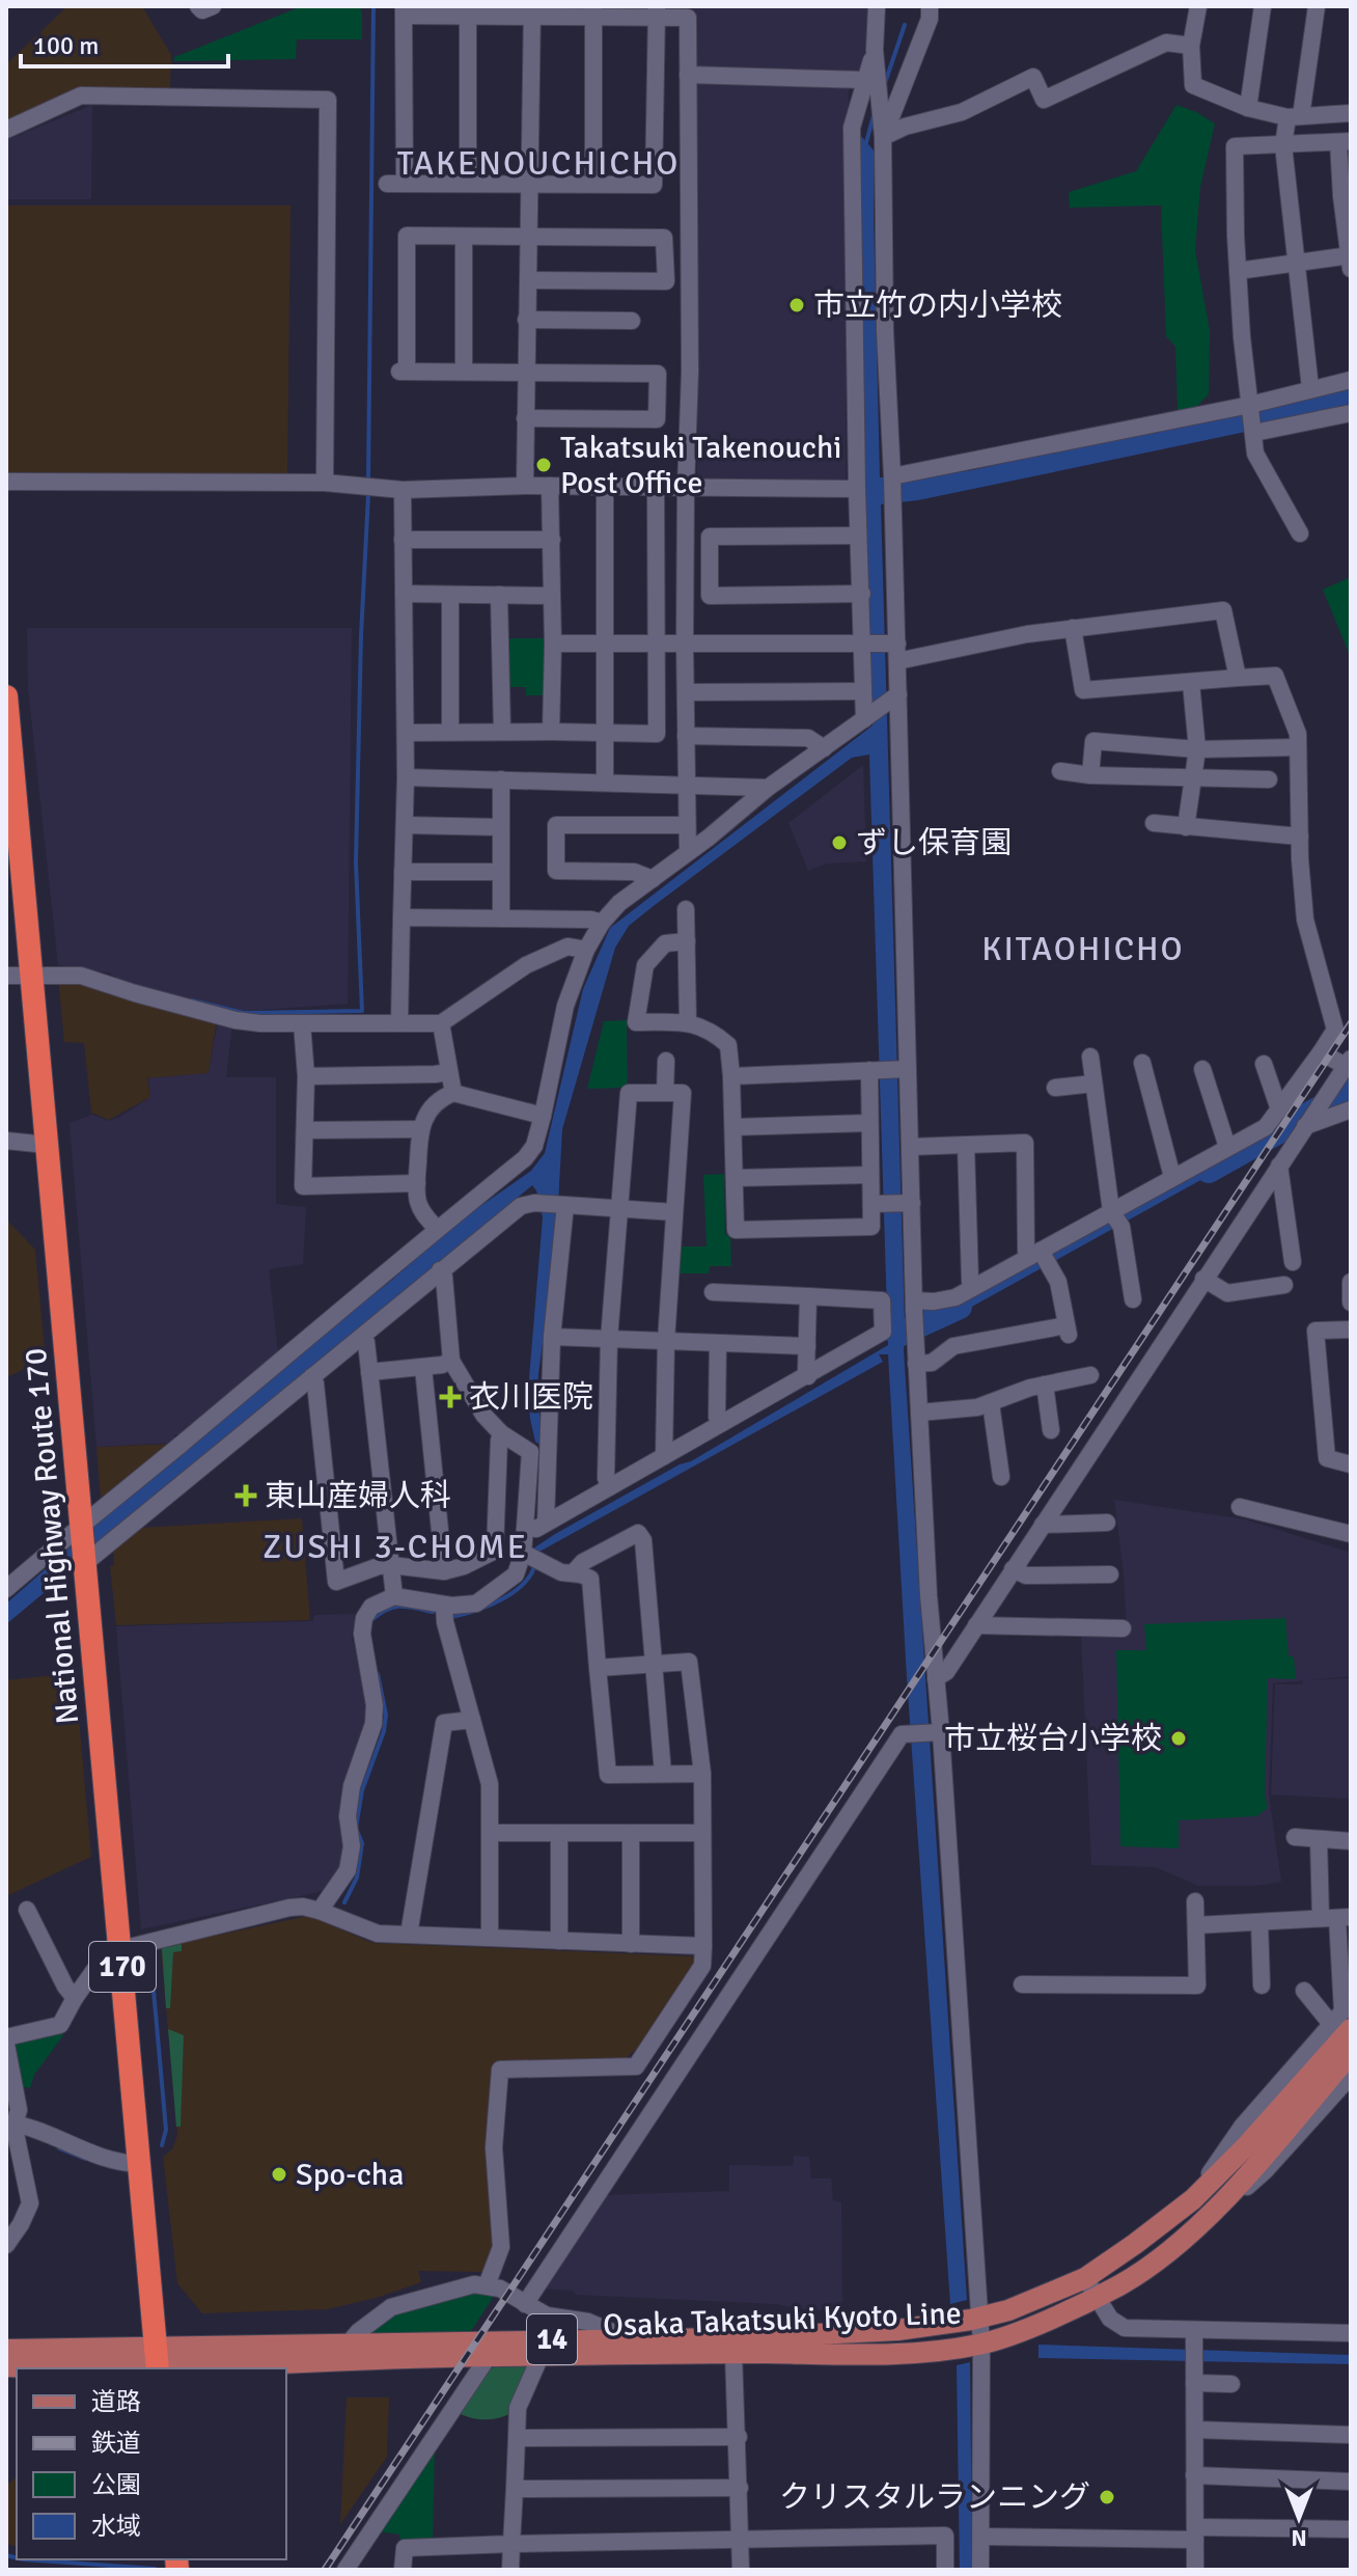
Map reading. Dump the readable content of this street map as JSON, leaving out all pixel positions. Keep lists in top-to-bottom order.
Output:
{
  "streets": {
    "highway": ["National Highway Route 170", "170"],
    "main road": ["Osaka Takatsuki Kyoto Line", "14"]
  },
  "crossings": [
    ["National Highway Route 170", "Osaka Takatsuki Kyoto Line"]
  ],
  "districts": ["TAKENOUCHICHO", "KITAOHICHO", "ZUSHI 3-CHOME"],
  "places": {
    "other": [
      "市立竹の内小学校",
      "Takatsuki Takenouchi Post Office",
      "ずし保育園",
      "市立桜台小学校",
      "Spo-cha",
      "クリスタルランニング"
    ],
    "health": ["衣川医院", "東山産婦人科"]
  },
  "legend": [
    "道路",
    "鉄道",
    "公園",
    "水域"
  ],
  "scale_bar": "100 m",
  "north": "bottom"
}
